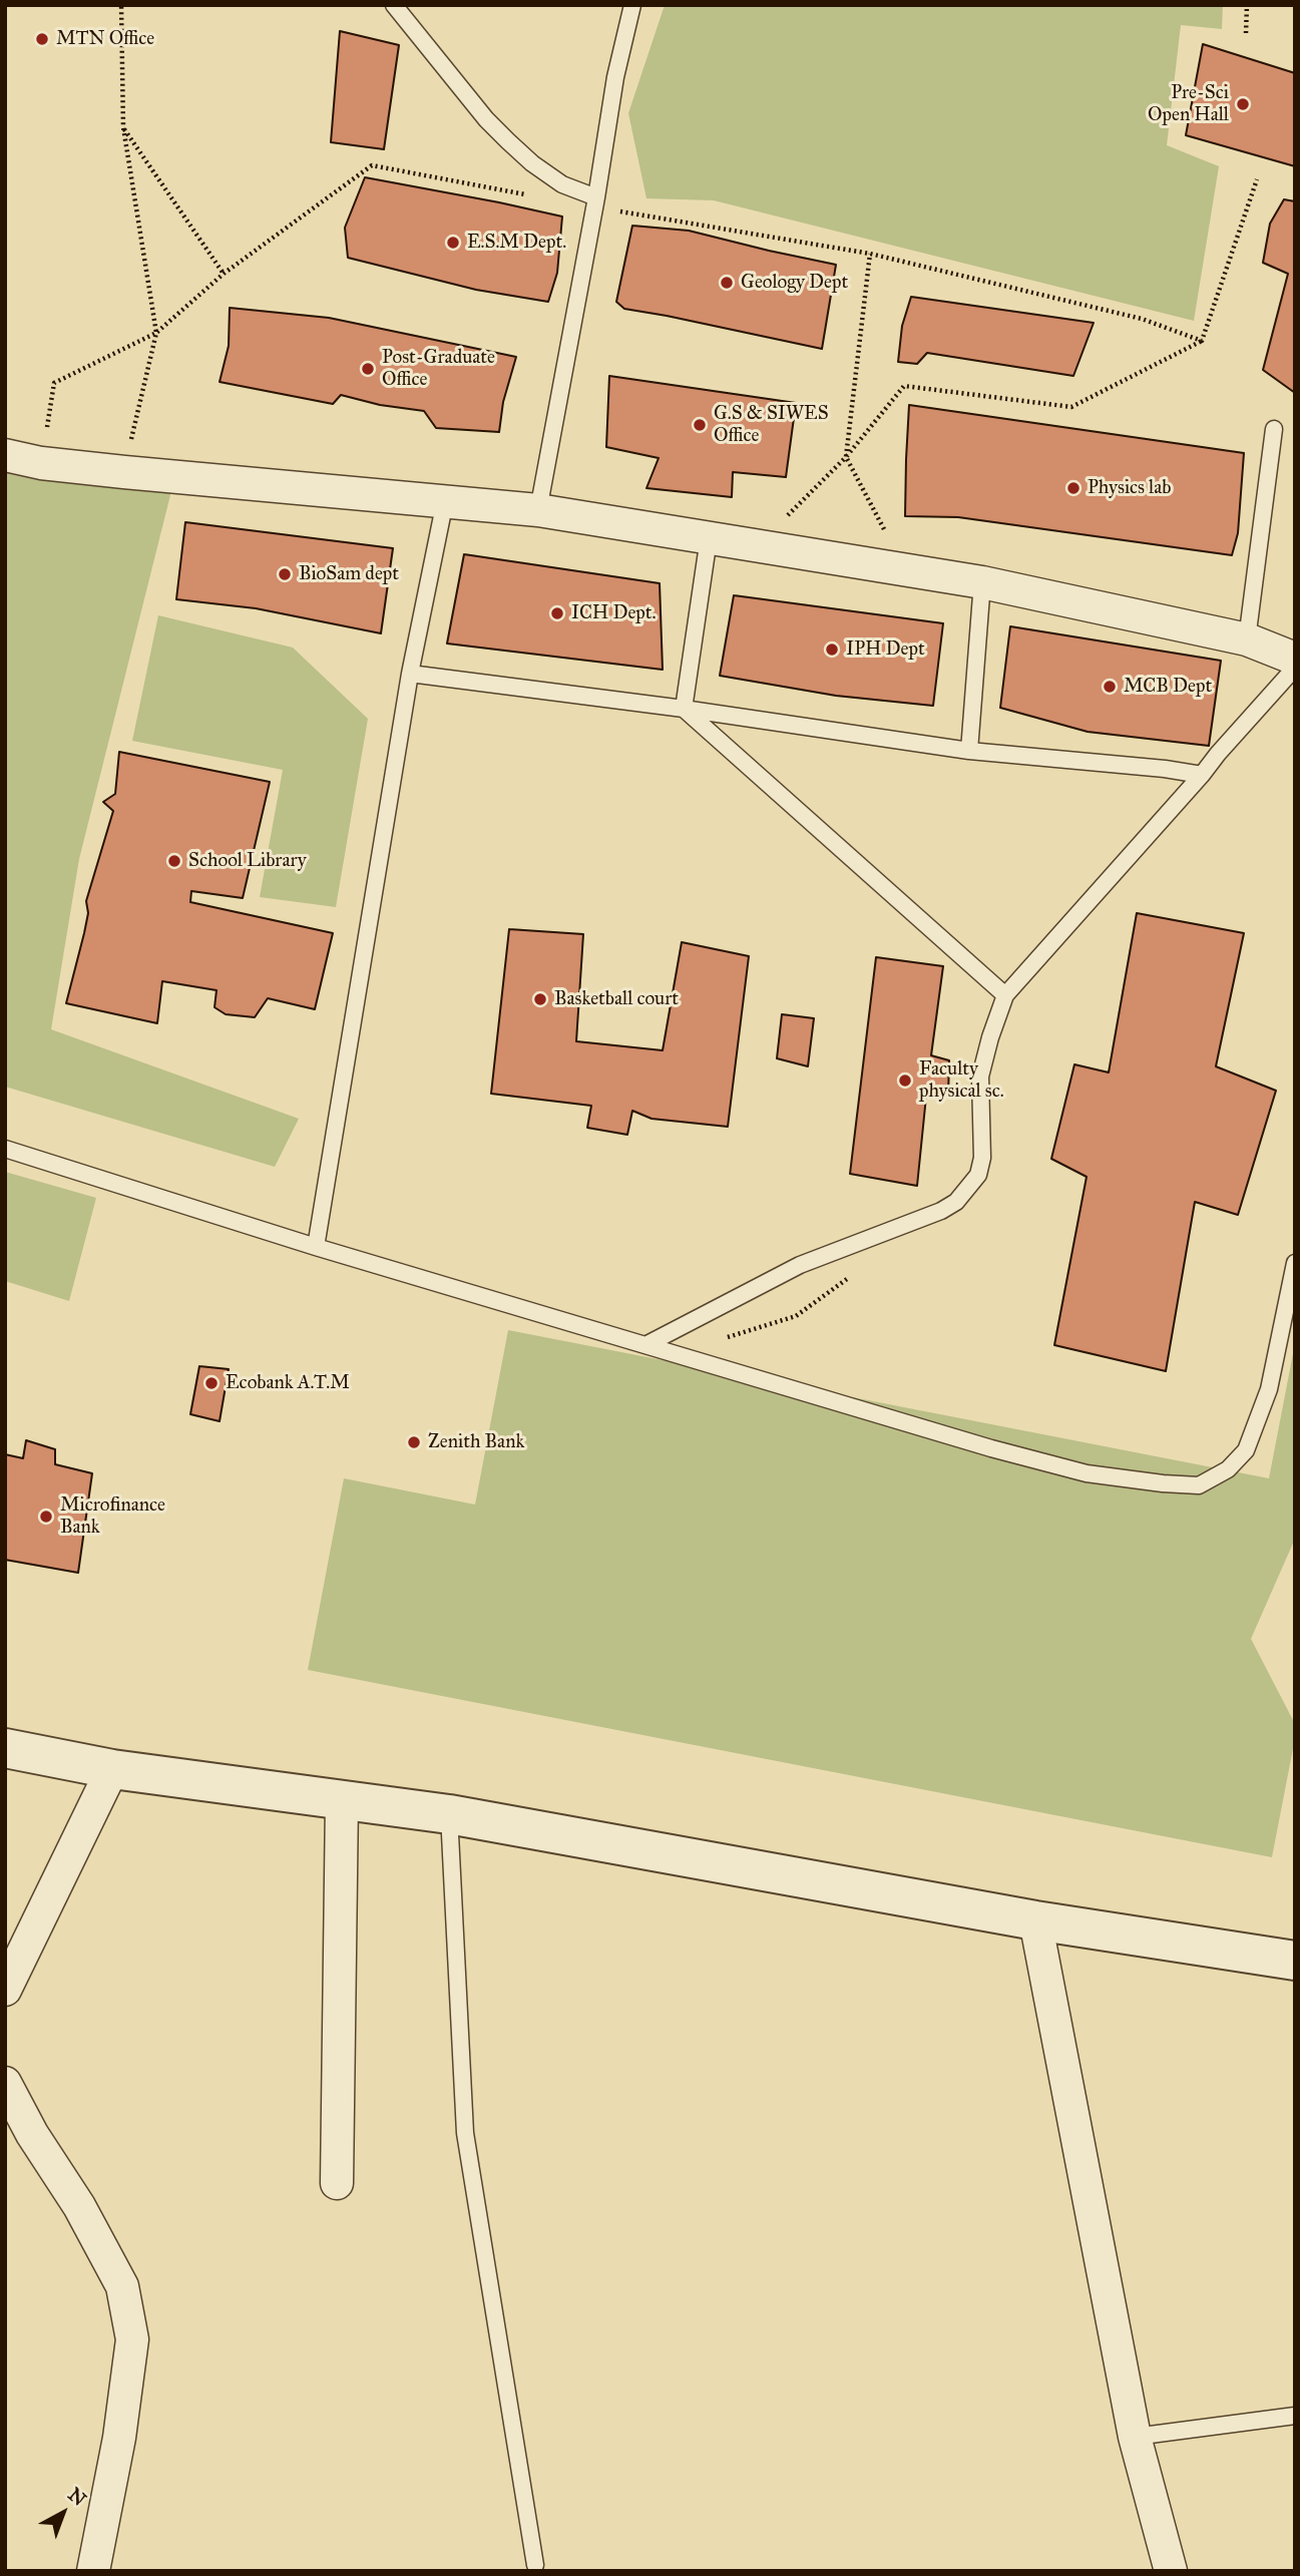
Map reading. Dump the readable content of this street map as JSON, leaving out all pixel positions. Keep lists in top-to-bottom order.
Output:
{
  "places": [
    "MTN Office",
    "Pre-Sci Open Hall",
    "E.S.M Dept.",
    "Geology Dept",
    "Post-Graduate Office",
    "G.S & SIWES Office",
    "Physics lab",
    "BioSam dept",
    "ICH Dept.",
    "IPH Dept",
    "MCB Dept",
    "School Library",
    "Basketball court",
    "Faculty physical sc.",
    "Ecobank A.T.M",
    "Zenith Bank",
    "Microfinance Bank"
  ],
  "north": "top right"
}
